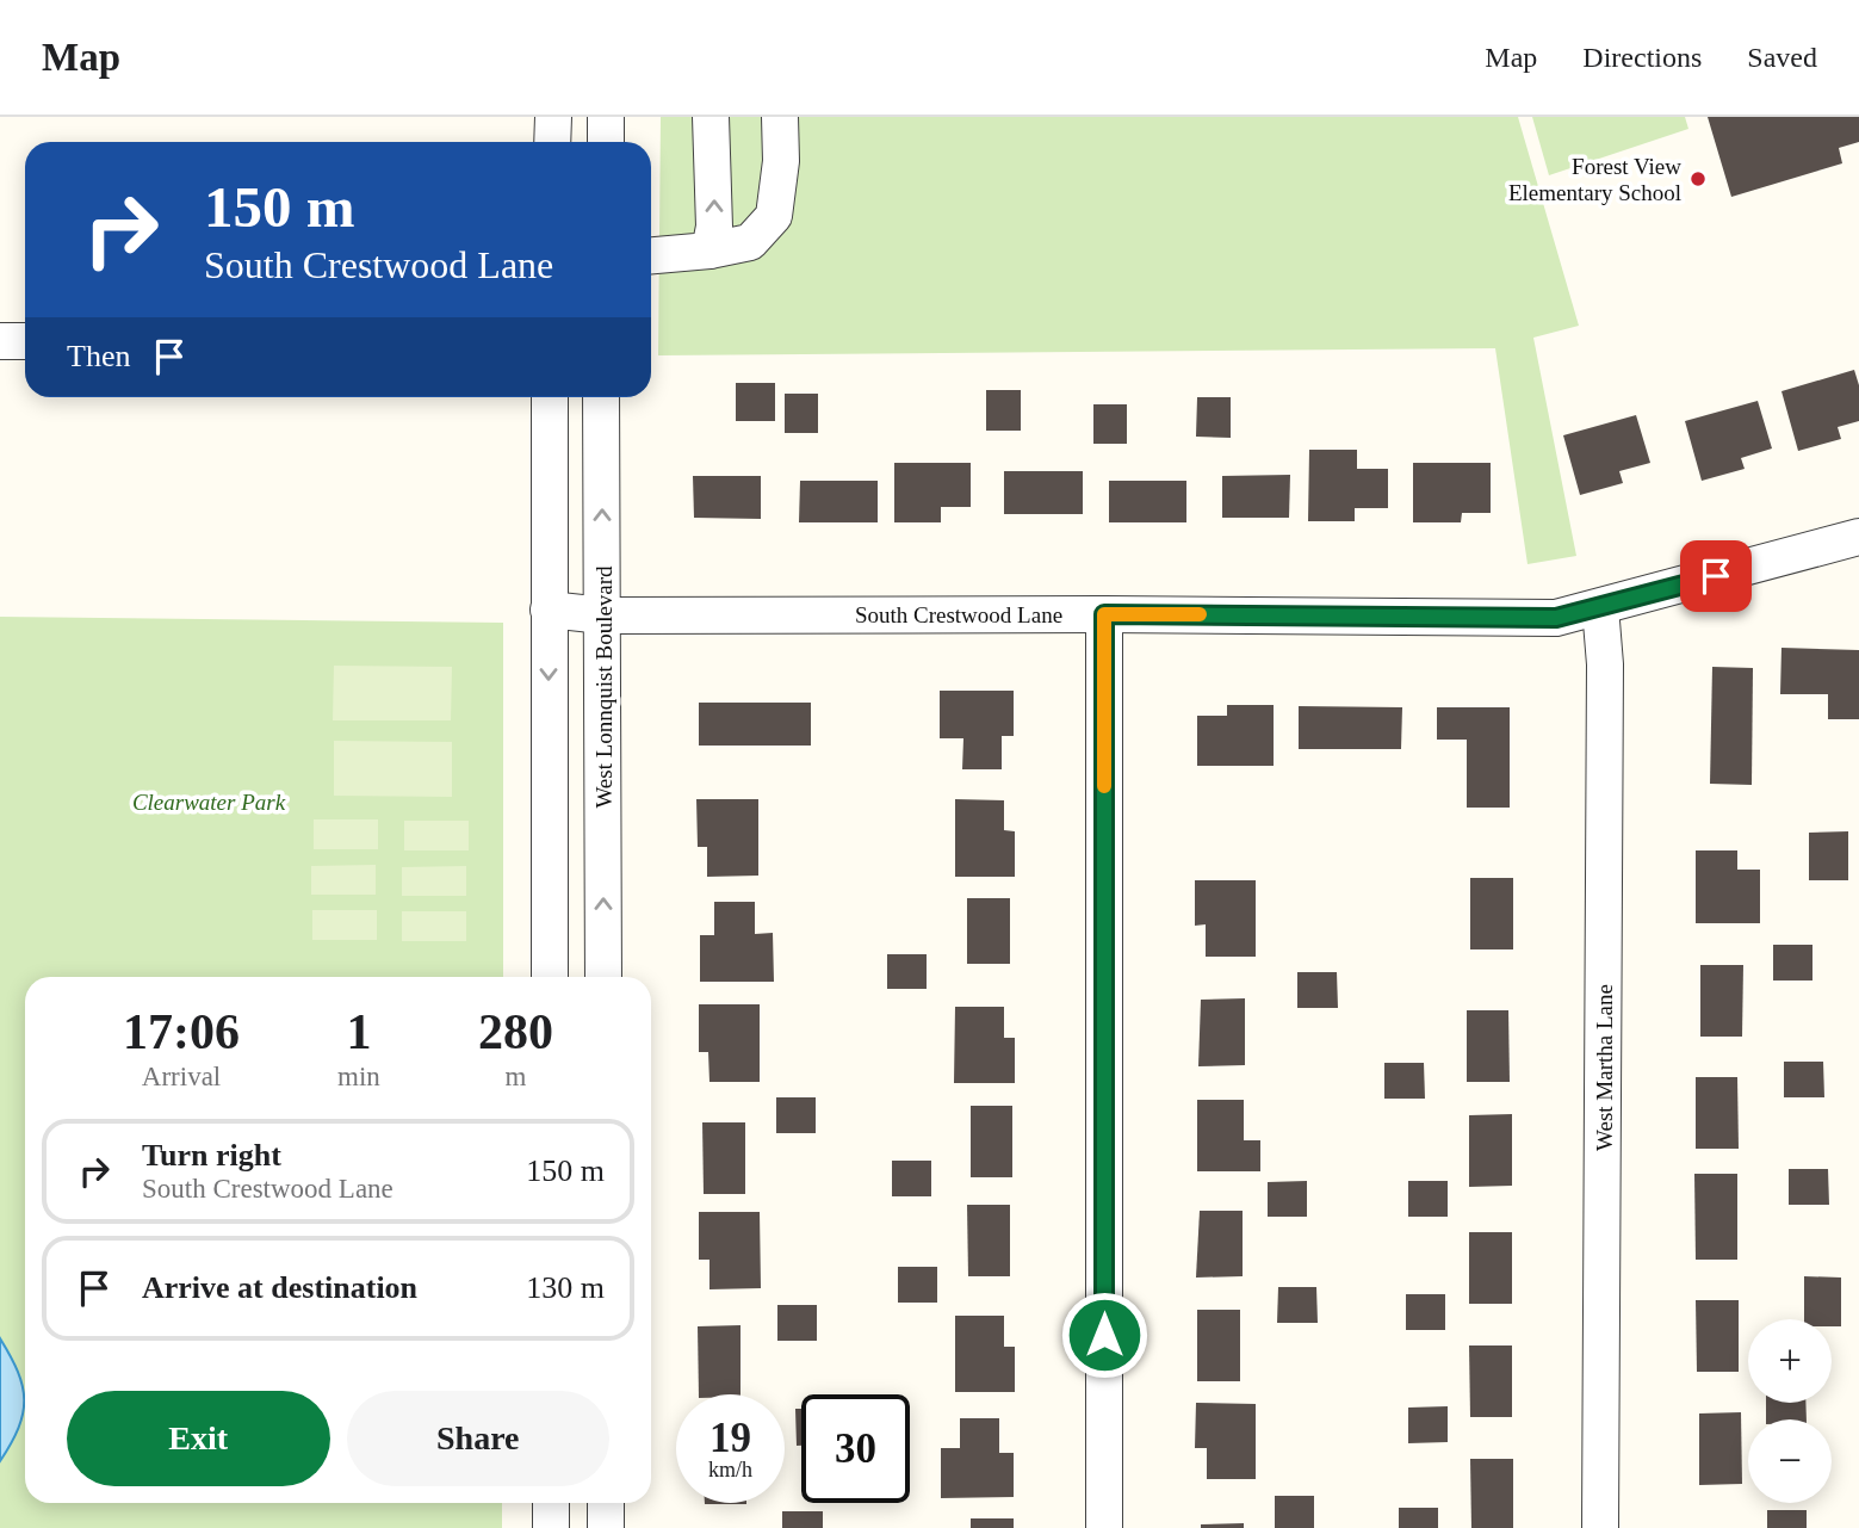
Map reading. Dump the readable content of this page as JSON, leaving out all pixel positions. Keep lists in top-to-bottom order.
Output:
{
  "streets": {
    "street": ["South Crestwood Lane", "West Lonnquist Boulevard", "West Martha Lane"]
  },
  "crossings": [
    ["South Crestwood Lane", "West Lonnquist Boulevard"],
    ["South Crestwood Lane", "West Martha Lane"]
  ],
  "parks": ["Clearwater Park"],
  "places": ["Forest View Elementary School"],
  "page": {
    "header": "Map",
    "nav": ["Map", "Directions", "Saved"],
    "turn": ["150 m", "South Crestwood Lane"],
    "then": "Then",
    "eta": [
      "17:06",
      "Arrival",
      "1",
      "min",
      "280",
      "m"
    ],
    "list": [
      {
        "name": "Turn right",
        "note": "South Crestwood Lane",
        "value": "150 m"
      },
      {
        "name": "Arrive at destination",
        "value": "130 m"
      }
    ],
    "map_buttons": ["+", "−"],
    "buttons": ["Exit", "Share"],
    "speed": "19 km/h",
    "limit": "30"
  }
}
